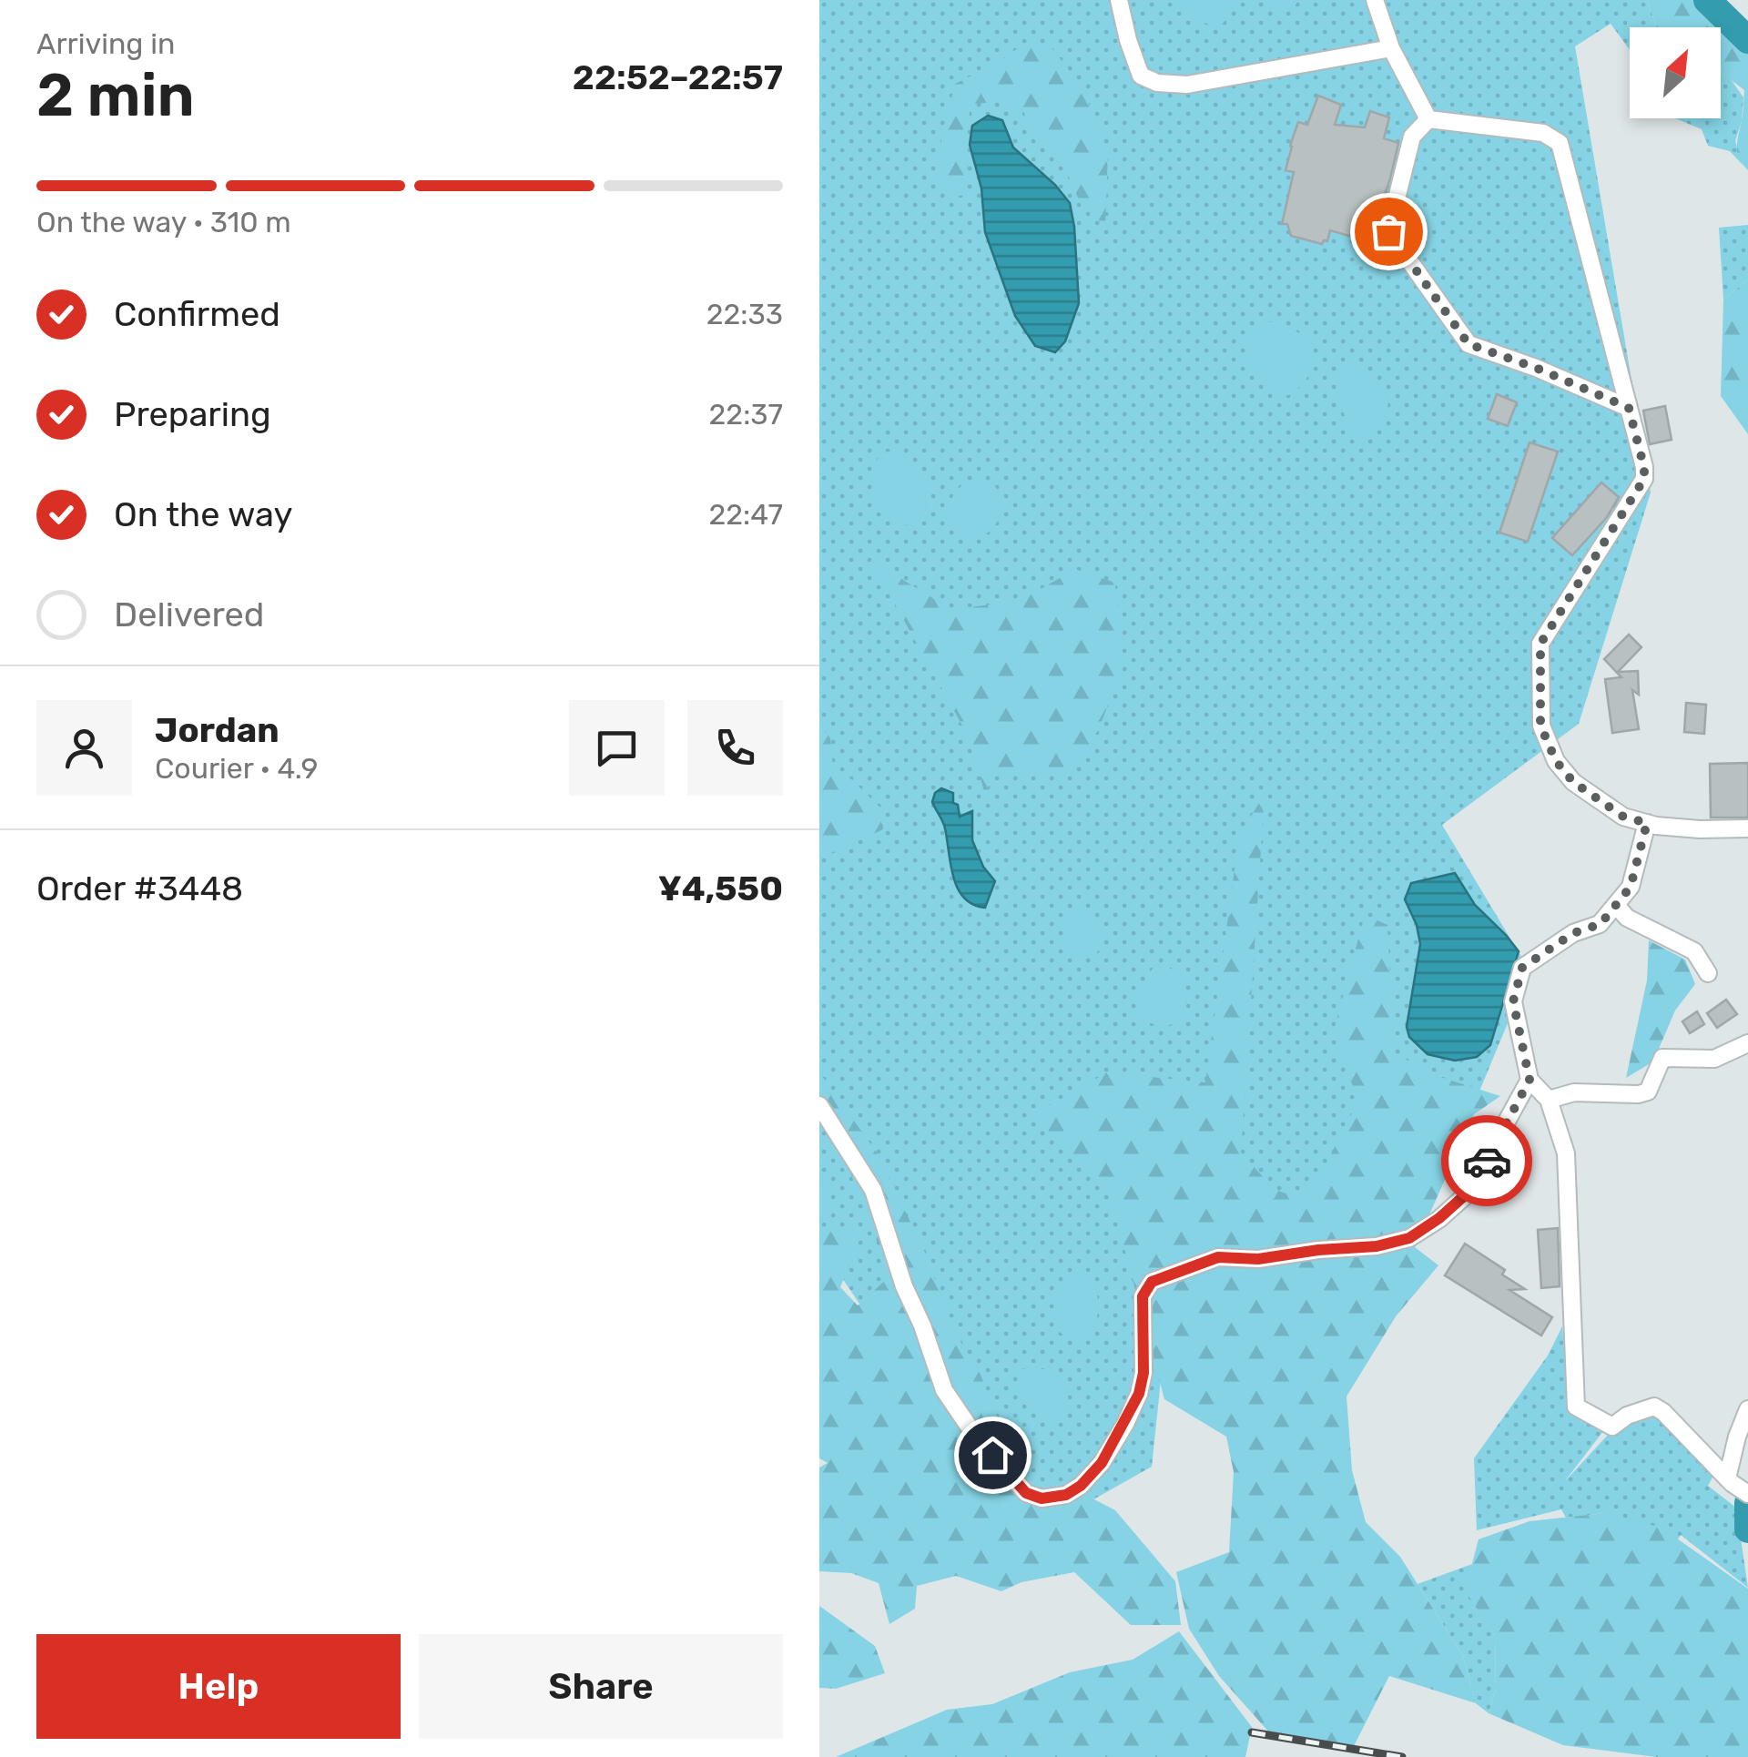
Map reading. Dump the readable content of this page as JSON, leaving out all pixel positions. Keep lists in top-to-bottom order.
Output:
{
  "north": "top right",
  "page": {
    "heading": ["2 min", "Arriving in", "22:52–22:57"],
    "panel": [
      "Jordan",
      "Courier · 4.9",
      "Order #3448",
      "¥4,550"
    ],
    "bar": "On the way · 310 m",
    "list": [
      ["Confirmed", "22:33"],
      ["Preparing", "22:37"],
      ["On the way", "22:47"],
      "Delivered"
    ],
    "buttons": ["Help", "Share"]
  }
}
